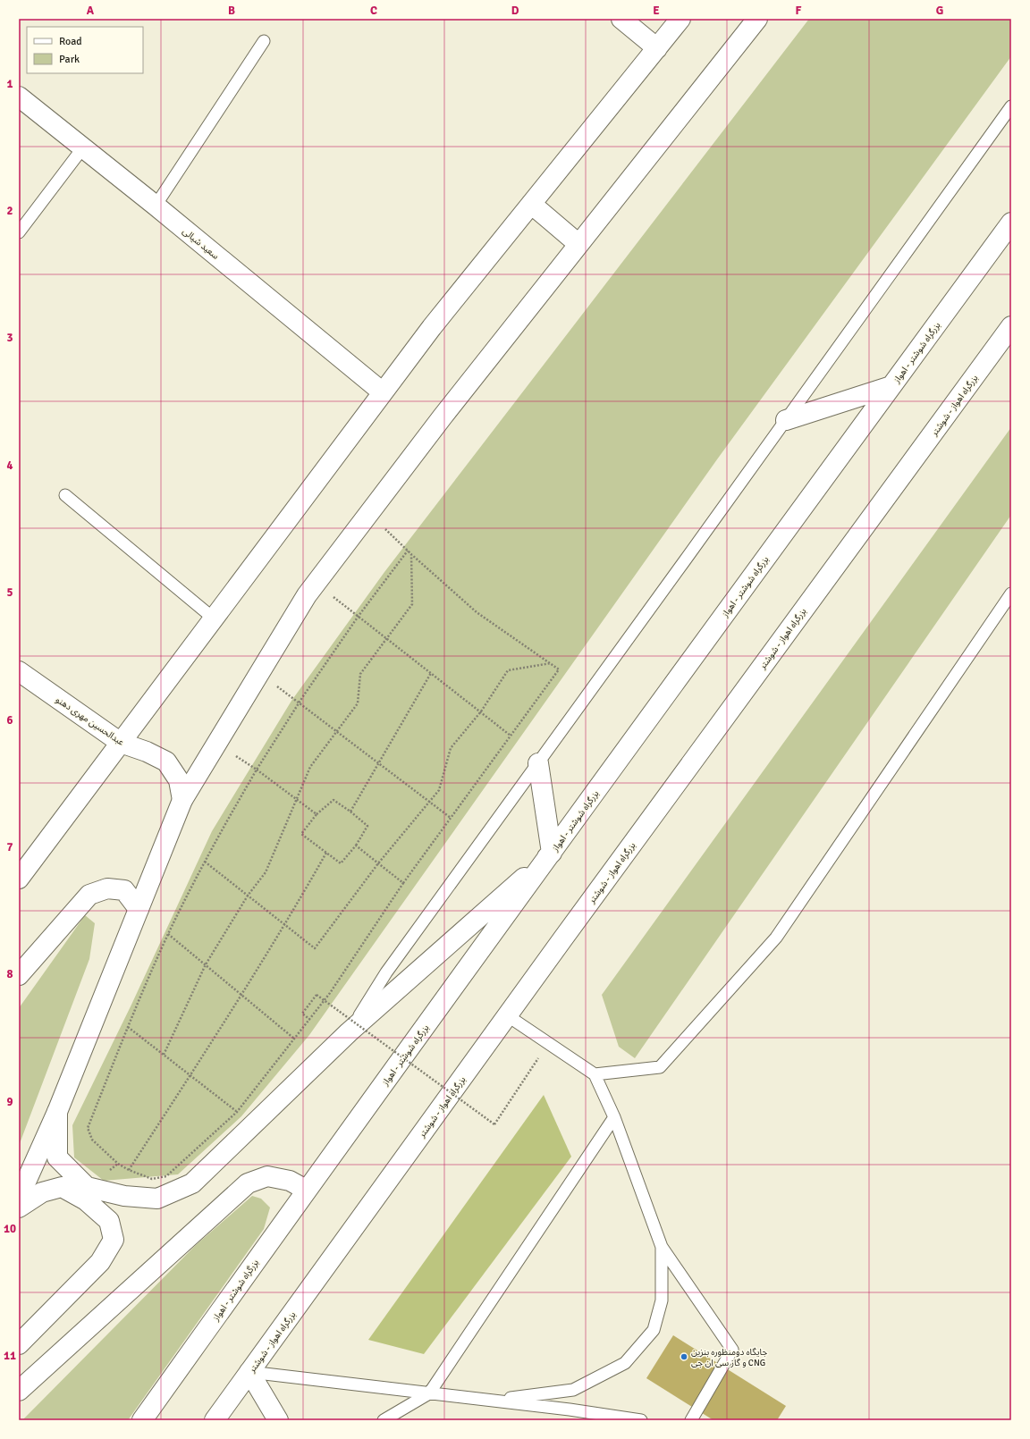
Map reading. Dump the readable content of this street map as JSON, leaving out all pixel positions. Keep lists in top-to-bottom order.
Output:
{
  "streets": {
    "main road": [
      "سعید شیالی",
      "بزرگراه شوشتر - اهواز",
      "بزرگراه اهواز - شوشتر",
      "عبدالحسین مهری دهنو"
    ]
  },
  "places": ["جایگاه دومنظوره بنزین و گاز سی ان جی CNG"],
  "legend": ["Road", "Park"],
  "grid": {
    "columns": [
      "A",
      "B",
      "C",
      "D",
      "E",
      "F",
      "G"
    ],
    "rows": [
      "1",
      "2",
      "3",
      "4",
      "5",
      "6",
      "7",
      "8",
      "9",
      "10",
      "11"
    ]
  }
}
